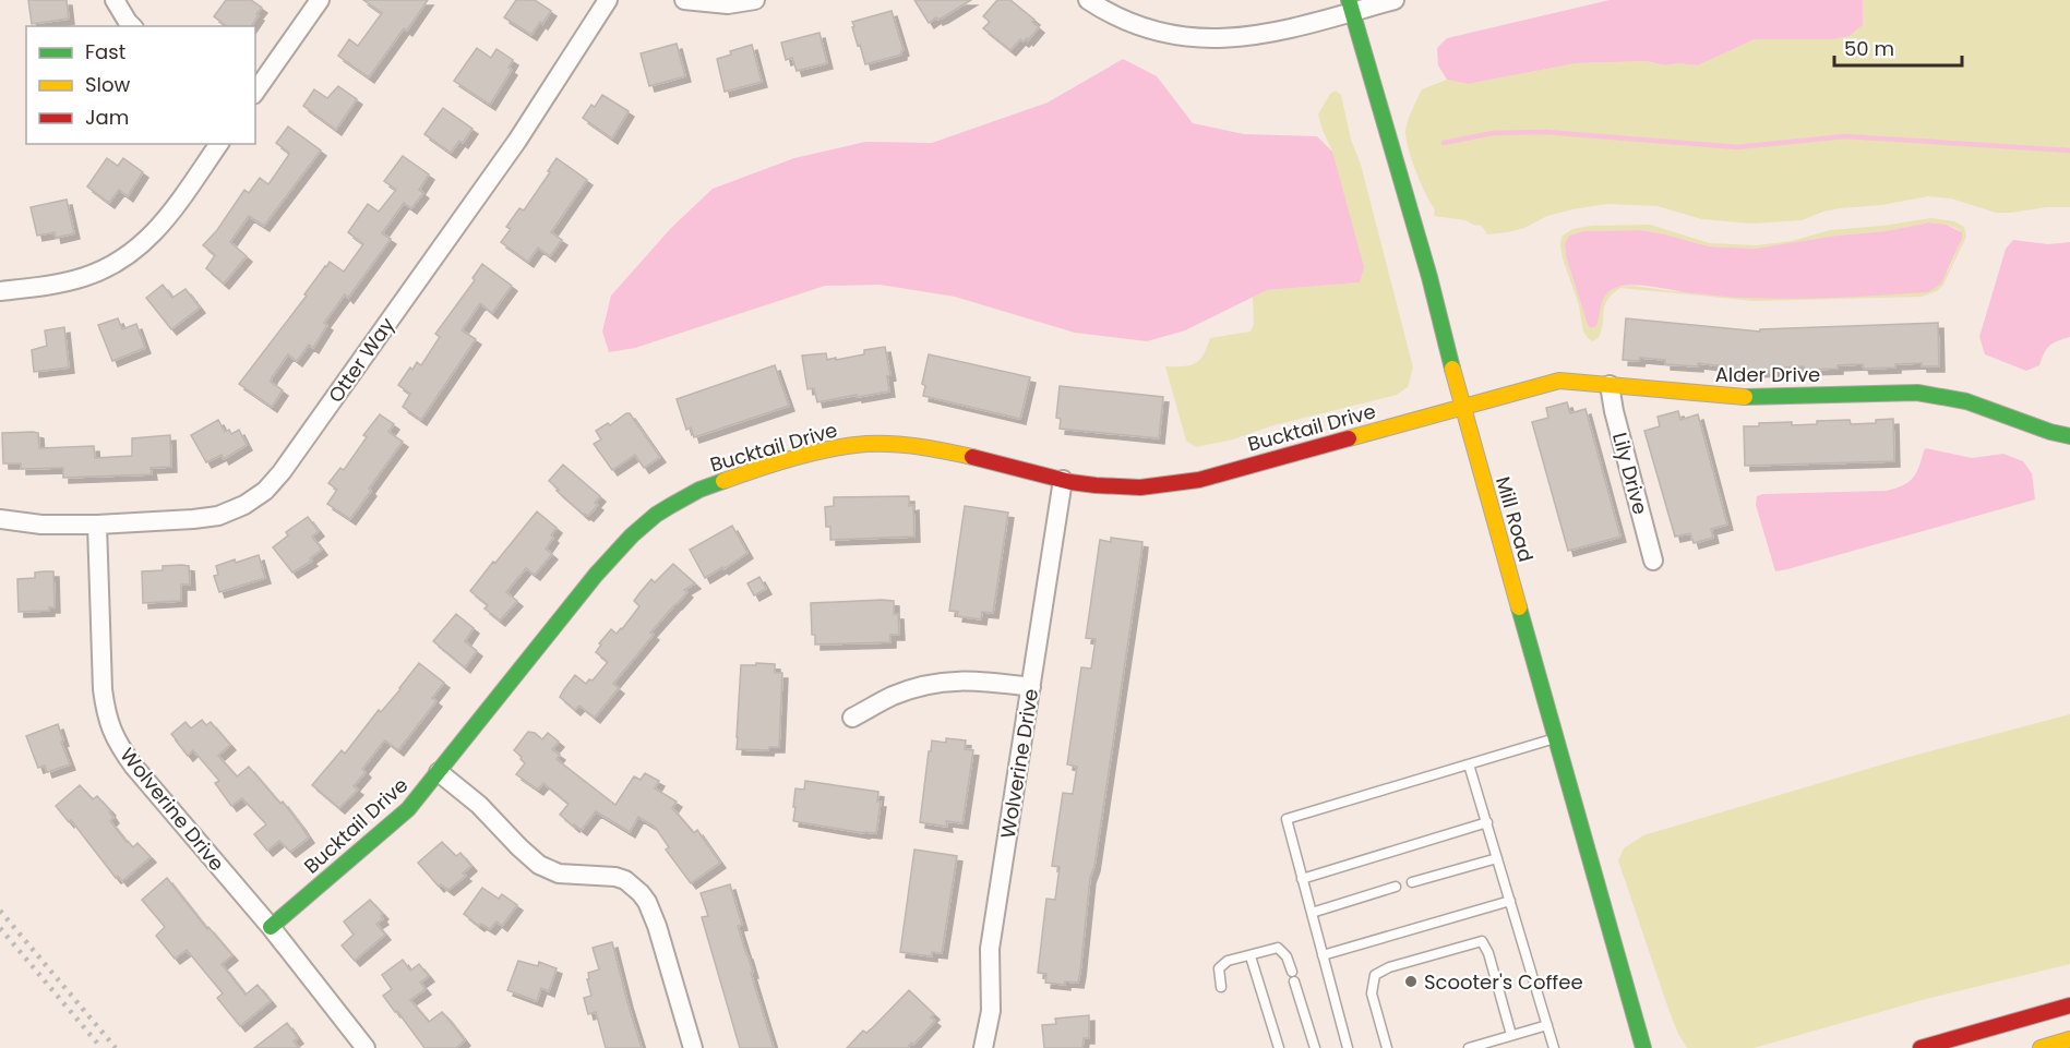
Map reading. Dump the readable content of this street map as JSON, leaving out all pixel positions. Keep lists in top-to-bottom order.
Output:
{
  "streets": {
    "street": [
      "Otter Way",
      "Alder Drive",
      "Bucktail Drive",
      "Lily Drive",
      "Mill Road",
      "Wolverine Drive"
    ]
  },
  "crossings": [
    ["Otter Way", "Wolverine Drive"],
    ["Alder Drive", "Bucktail Drive"],
    ["Alder Drive", "Lily Drive"],
    ["Alder Drive", "Mill Road"],
    ["Bucktail Drive", "Mill Road"],
    ["Bucktail Drive", "Wolverine Drive"]
  ],
  "places": ["Scooter's Coffee"],
  "legend": ["Fast", "Slow", "Jam"],
  "scale_bar": "50 m"
}
